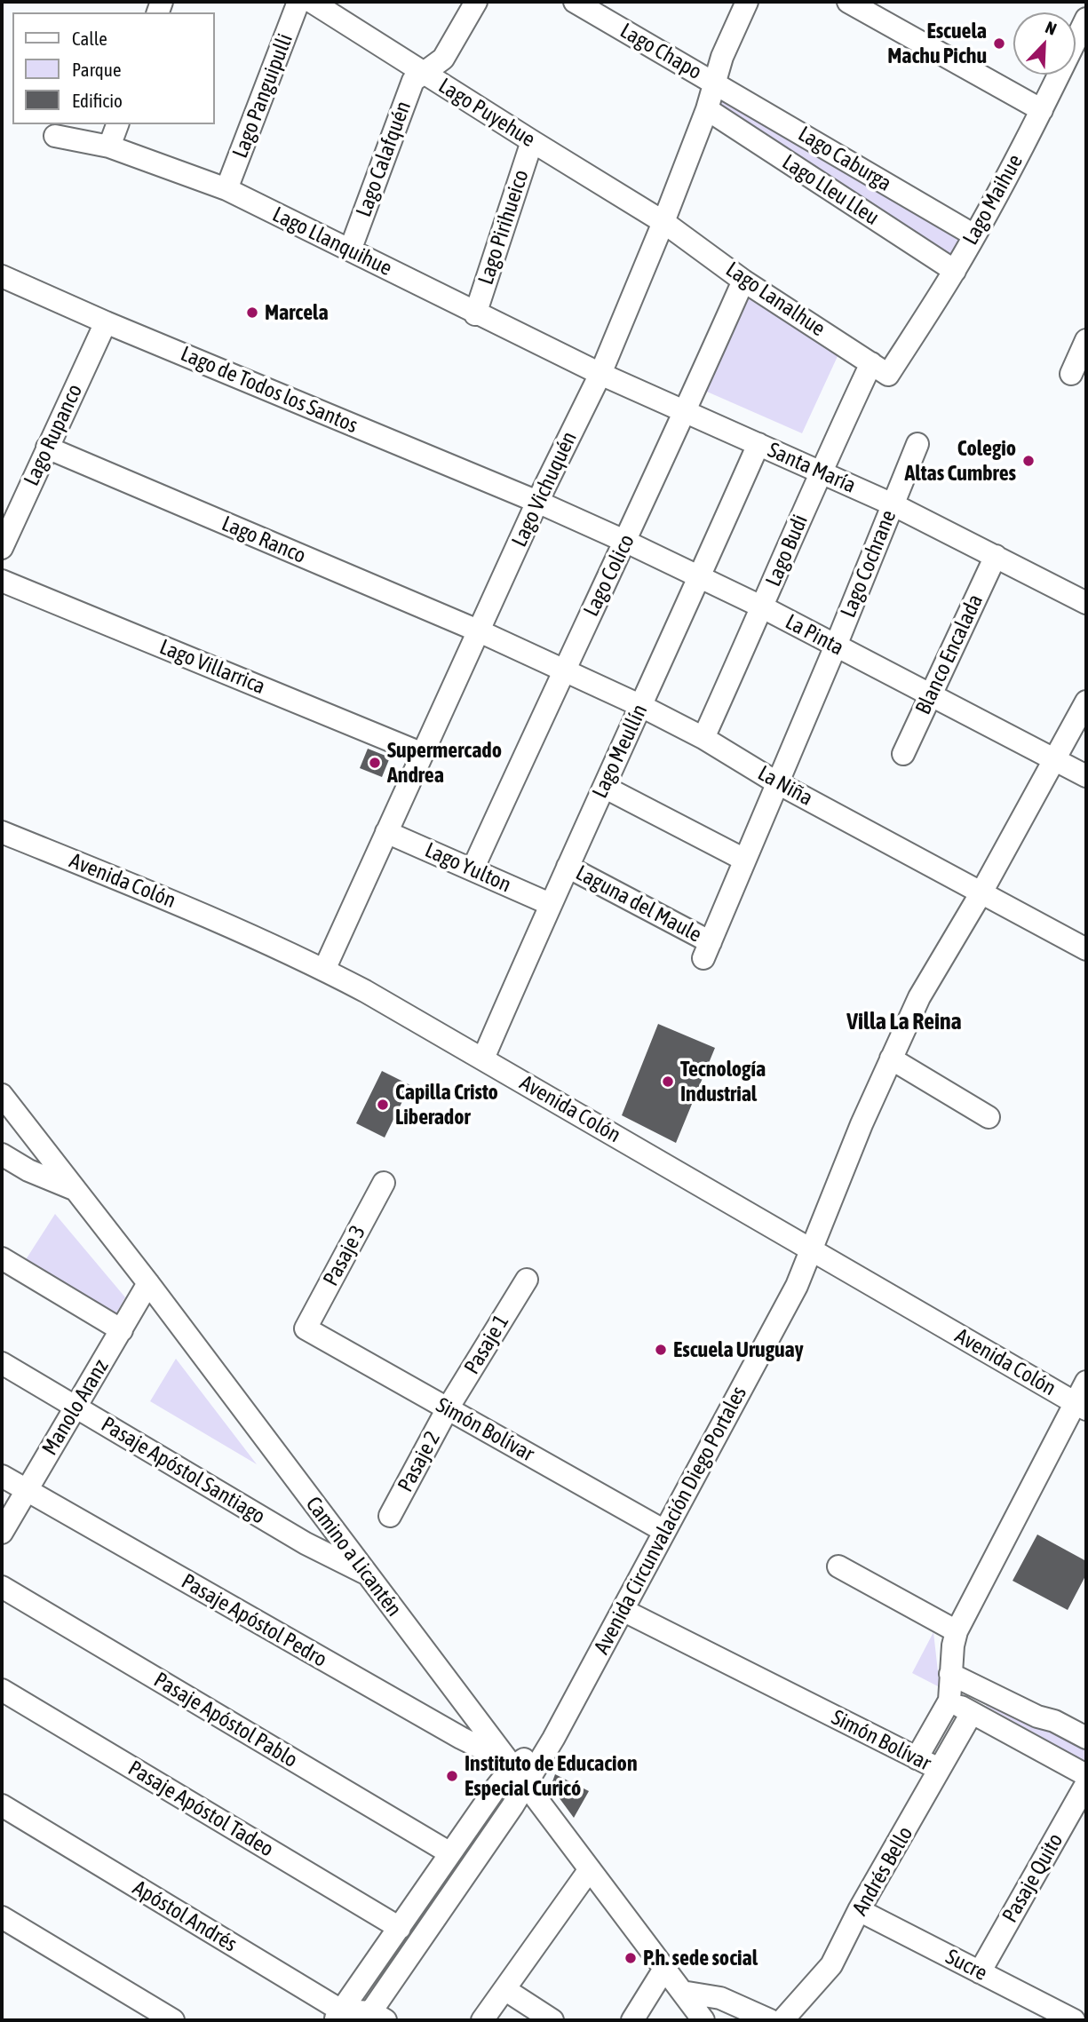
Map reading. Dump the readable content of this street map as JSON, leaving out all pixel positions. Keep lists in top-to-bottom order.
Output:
{
  "streets": {
    "street": [
      "Lago Chapo",
      "Lago Panguipulli",
      "Lago Puyehue",
      "Lago Calafquén",
      "Lago Caburga",
      "Lago Lleu Lleu",
      "Lago Maihue",
      "Lago Pirihueico",
      "Lago Llanquihue",
      "Lago Lanalhue",
      "Lago de Todos los Santos",
      "Lago Rupanco",
      "Santa María",
      "Lago Vichuquén",
      "Lago Ranco",
      "Lago Budi",
      "Lago Cochrane",
      "Lago Colico",
      "La Pinta",
      "Blanco Encalada",
      "Lago Villarrica",
      "Lago Meullín",
      "La Niña",
      "Lago Yulton",
      "Avenida Colón",
      "Laguna del Maule",
      "Pasaje 3",
      "Pasaje 1",
      "Manolo Aranz",
      "Simón Bolívar",
      "Pasaje 2",
      "Pasaje Apóstol Santiago",
      "Avenida Circunvalación Diego Portales",
      "Camino a Licantén",
      "Pasaje Apóstol Pedro",
      "Pasaje Apóstol Pablo",
      "Pasaje Apóstol Tadeo",
      "Andrés Bello",
      "Pasaje Quito",
      "Apóstol Andrés",
      "Sucre"
    ]
  },
  "crossings": [
    ["Lago Chapo", "Lago Caburga"],
    ["Lago Chapo", "Lago Vichuquén"],
    ["Lago Panguipulli", "Lago Llanquihue"],
    ["Lago Puyehue", "Lago Calafquén"],
    ["Lago Puyehue", "Lago Pirihueico"],
    ["Lago Puyehue", "Lago Lanalhue"],
    ["Lago Puyehue", "Lago Vichuquén"],
    ["Lago Calafquén", "Lago Llanquihue"],
    ["Lago Caburga", "Lago Maihue"],
    ["Lago Caburga", "Lago Vichuquén"],
    ["Lago Lleu Lleu", "Lago Maihue"],
    ["Lago Lleu Lleu", "Lago Vichuquén"],
    ["Lago Maihue", "Lago Lanalhue"],
    ["Lago Maihue", "Lago Budi"],
    ["Lago Pirihueico", "Lago Llanquihue"],
    ["Lago Llanquihue", "Santa María"],
    ["Lago Llanquihue", "Lago Vichuquén"],
    ["Lago Lanalhue", "Lago Vichuquén"],
    ["Lago Lanalhue", "Lago Budi"],
    ["Lago Lanalhue", "Lago Colico"],
    ["Lago de Todos los Santos", "Lago Rupanco"],
    ["Lago de Todos los Santos", "Lago Vichuquén"],
    ["Lago de Todos los Santos", "La Pinta"],
    ["Lago Rupanco", "Lago Ranco"],
    ["Santa María", "Lago Vichuquén"],
    ["Santa María", "Lago Budi"],
    ["Santa María", "Lago Cochrane"],
    ["Santa María", "Lago Colico"],
    ["Santa María", "Blanco Encalada"],
    ["Santa María", "Lago Meullín"],
    ["Lago Vichuquén", "Lago Ranco"],
    ["Lago Vichuquén", "La Pinta"],
    ["Lago Vichuquén", "Lago Villarrica"],
    ["Lago Vichuquén", "La Niña"],
    ["Lago Vichuquén", "Lago Yulton"],
    ["Lago Vichuquén", "Avenida Colón"],
    ["Lago Ranco", "La Niña"],
    ["Lago Budi", "La Pinta"],
    ["Lago Budi", "La Niña"],
    ["Lago Cochrane", "La Pinta"],
    ["Lago Cochrane", "La Niña"],
    ["Lago Cochrane", "Laguna del Maule"],
    ["Lago Colico", "La Pinta"],
    ["Lago Colico", "La Niña"],
    ["Lago Colico", "Lago Yulton"],
    ["La Pinta", "Blanco Encalada"],
    ["La Pinta", "Lago Meullín"],
    ["La Pinta", "Avenida Circunvalación Diego Portales"],
    ["Lago Meullín", "La Niña"],
    ["Lago Meullín", "Lago Yulton"],
    ["Lago Meullín", "Avenida Colón"],
    ["Lago Meullín", "Laguna del Maule"],
    ["La Niña", "Avenida Circunvalación Diego Portales"],
    ["Avenida Colón", "Avenida Circunvalación Diego Portales"],
    ["Pasaje 3", "Simón Bolívar"],
    ["Pasaje 1", "Simón Bolívar"],
    ["Pasaje 1", "Pasaje 2"],
    ["Manolo Aranz", "Pasaje Apóstol Santiago"],
    ["Manolo Aranz", "Camino a Licantén"],
    ["Manolo Aranz", "Pasaje Apóstol Pedro"],
    ["Simón Bolívar", "Pasaje 2"],
    ["Simón Bolívar", "Avenida Circunvalación Diego Portales"],
    ["Simón Bolívar", "Andrés Bello"],
    ["Pasaje Apóstol Santiago", "Camino a Licantén"],
    ["Avenida Circunvalación Diego Portales", "Camino a Licantén"],
    ["Avenida Circunvalación Diego Portales", "Pasaje Apóstol Pedro"],
    ["Avenida Circunvalación Diego Portales", "Pasaje Apóstol Pablo"],
    ["Avenida Circunvalación Diego Portales", "Pasaje Apóstol Tadeo"],
    ["Avenida Circunvalación Diego Portales", "Apóstol Andrés"],
    ["Camino a Licantén", "Pasaje Apóstol Pedro"],
    ["Andrés Bello", "Sucre"],
    ["Pasaje Quito", "Sucre"]
  ],
  "districts": ["Villa La Reina"],
  "places": [
    "Escuela Machu Pichu",
    "Marcela",
    "Colegio Altas Cumbres",
    "Supermercado Andrea",
    "Tecnología Industrial",
    "Capilla Cristo Liberador",
    "Escuela Uruguay",
    "Instituto de Educacion Especial Curicó",
    "P.h. sede social"
  ],
  "legend": ["Calle", "Parque", "Edificio"],
  "north": "top right"
}
